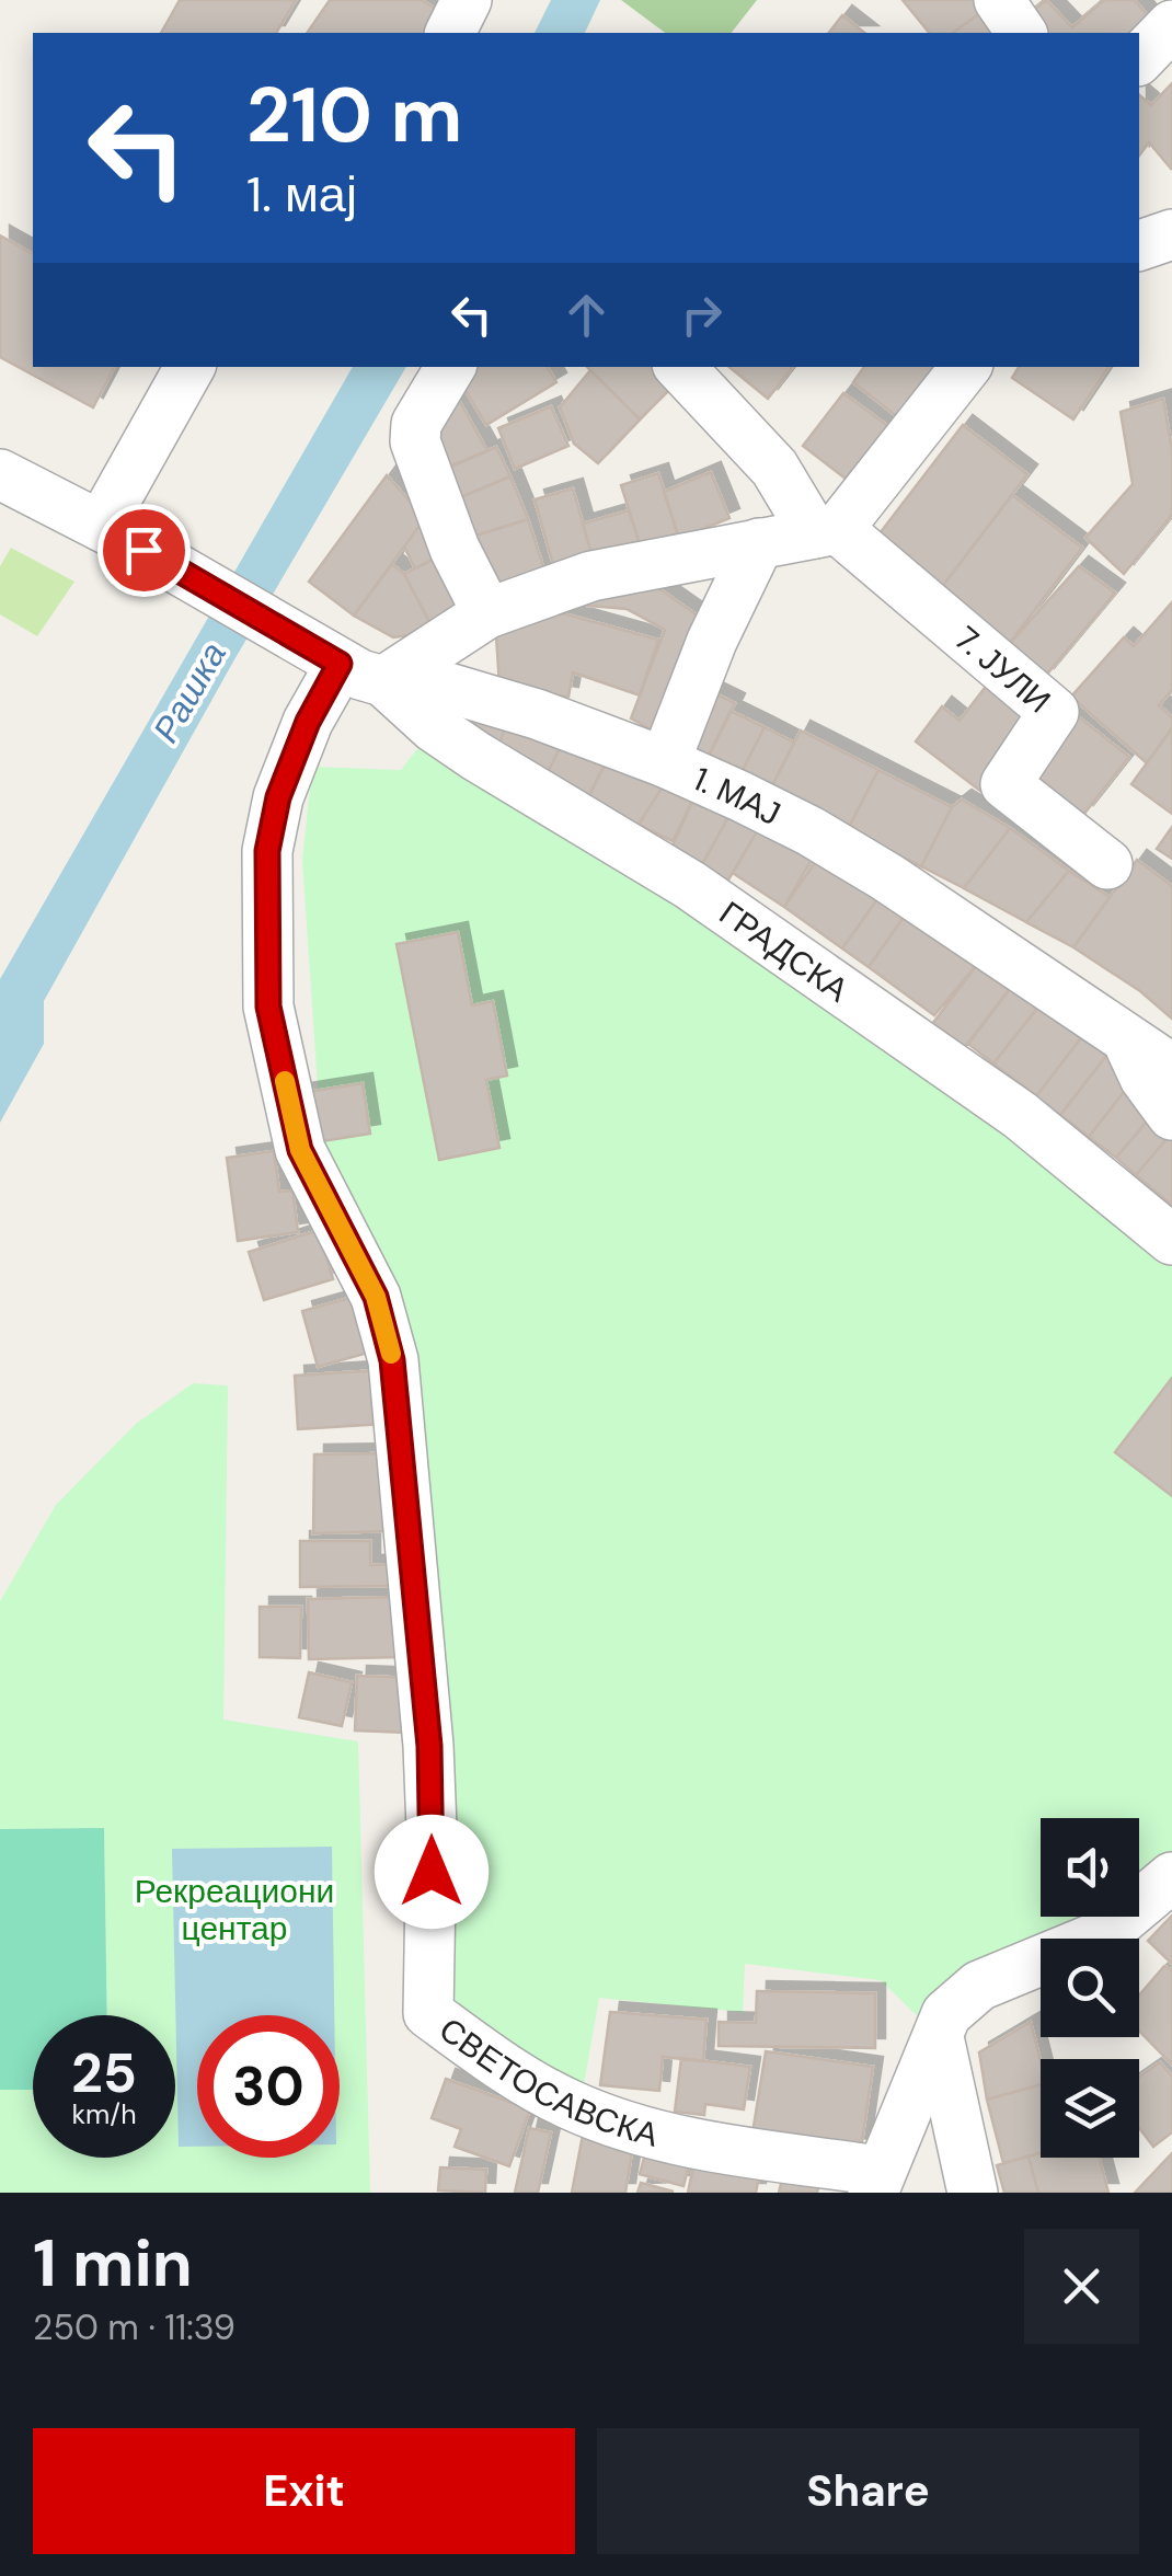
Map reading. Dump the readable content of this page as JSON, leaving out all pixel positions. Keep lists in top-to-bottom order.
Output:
{
  "streets": {
    "street": [
      "7. ЈУЛИ",
      "1. МАЈ",
      "ГРАДСКА",
      "СВЕТОСАВСКА"
    ]
  },
  "crossings": [
    ["1. МАЈ", "ГРАДСКА"],
    ["1. МАЈ", "СВЕТОСАВСКА"],
    ["ГРАДСКА", "СВЕТОСАВСКА"]
  ],
  "water": ["Рашка"],
  "parks": ["Рекреациони центар"],
  "page": {
    "turn": ["210 m", "1. мај"],
    "speed": "25 km/h",
    "limit": "30",
    "heading": ["1 min", "250 m · 11:39"],
    "buttons": ["Exit", "Share"]
  }
}
